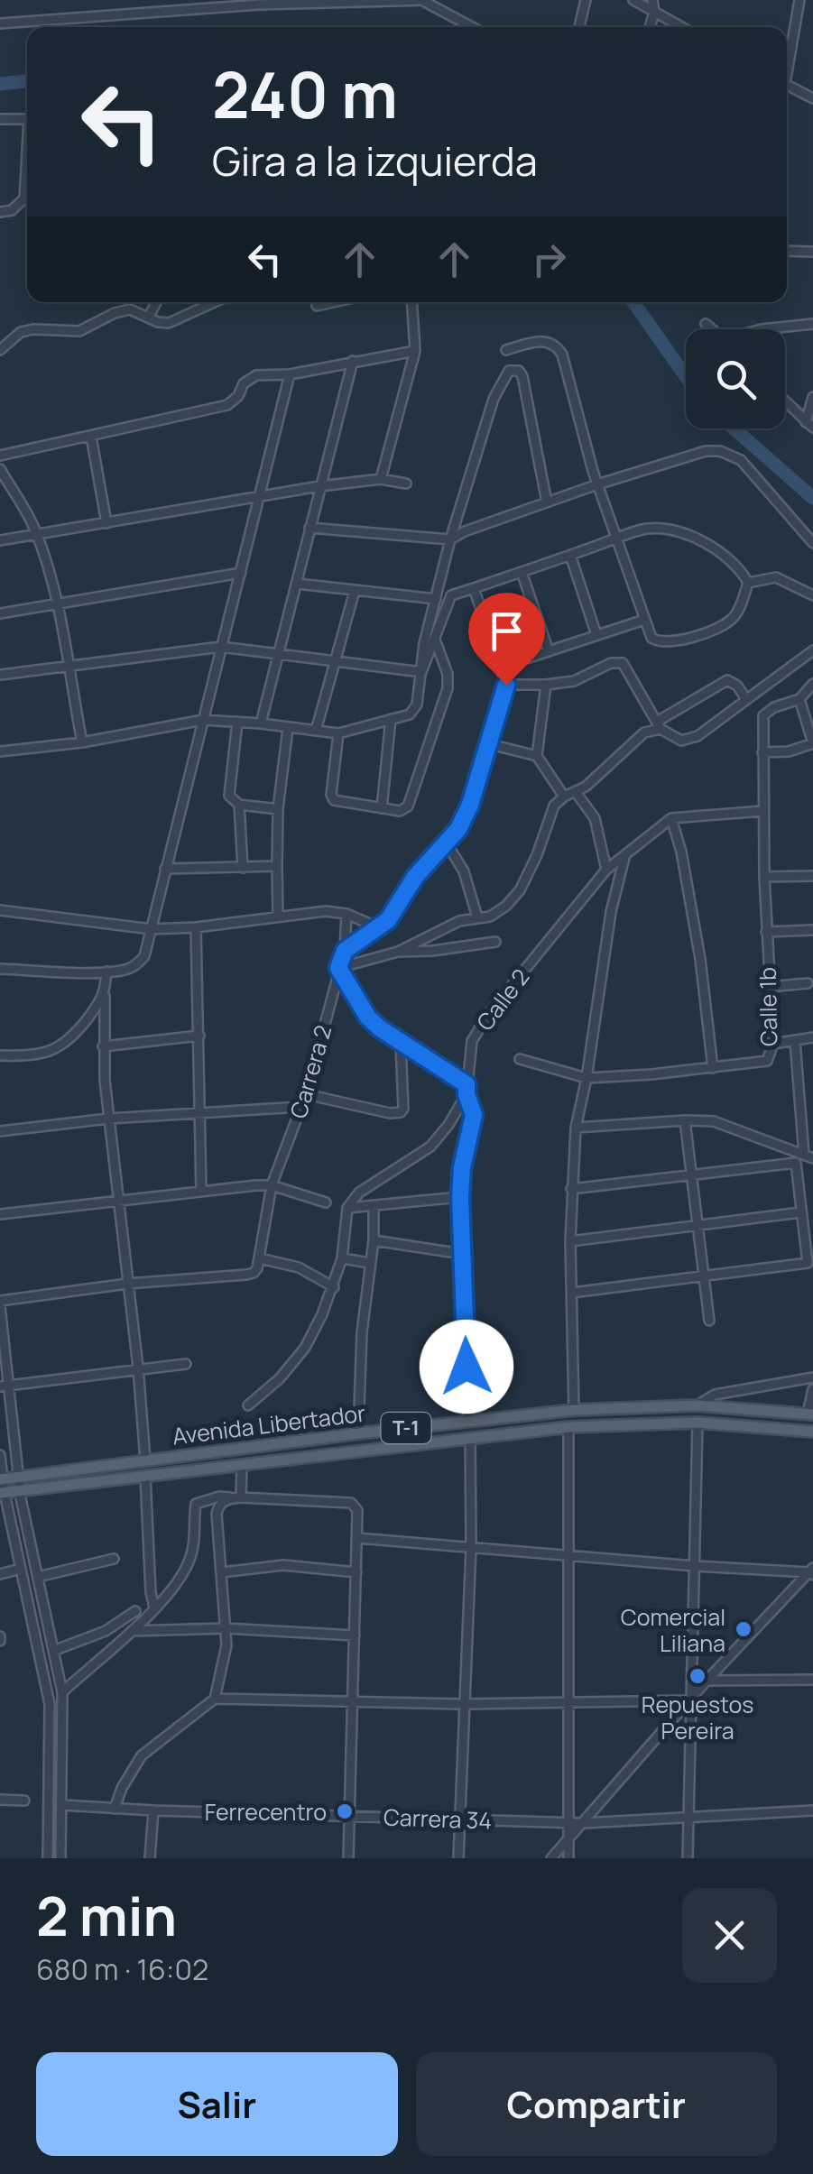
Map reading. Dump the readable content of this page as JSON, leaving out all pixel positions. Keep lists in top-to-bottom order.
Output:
{
  "streets": {
    "main road": ["Avenida Libertador", "T-1"],
    "street": [
      "Calle 2",
      "Calle 1b",
      "Carrera 2",
      "Carrera 34"
    ]
  },
  "places": ["Comercial Liliana", "Repuestos Pereira", "Ferrecentro"],
  "page": {
    "turn": ["240 m", "Gira a la izquierda"],
    "heading": ["2 min", "680 m · 16:02"],
    "buttons": ["Salir", "Compartir"]
  }
}
